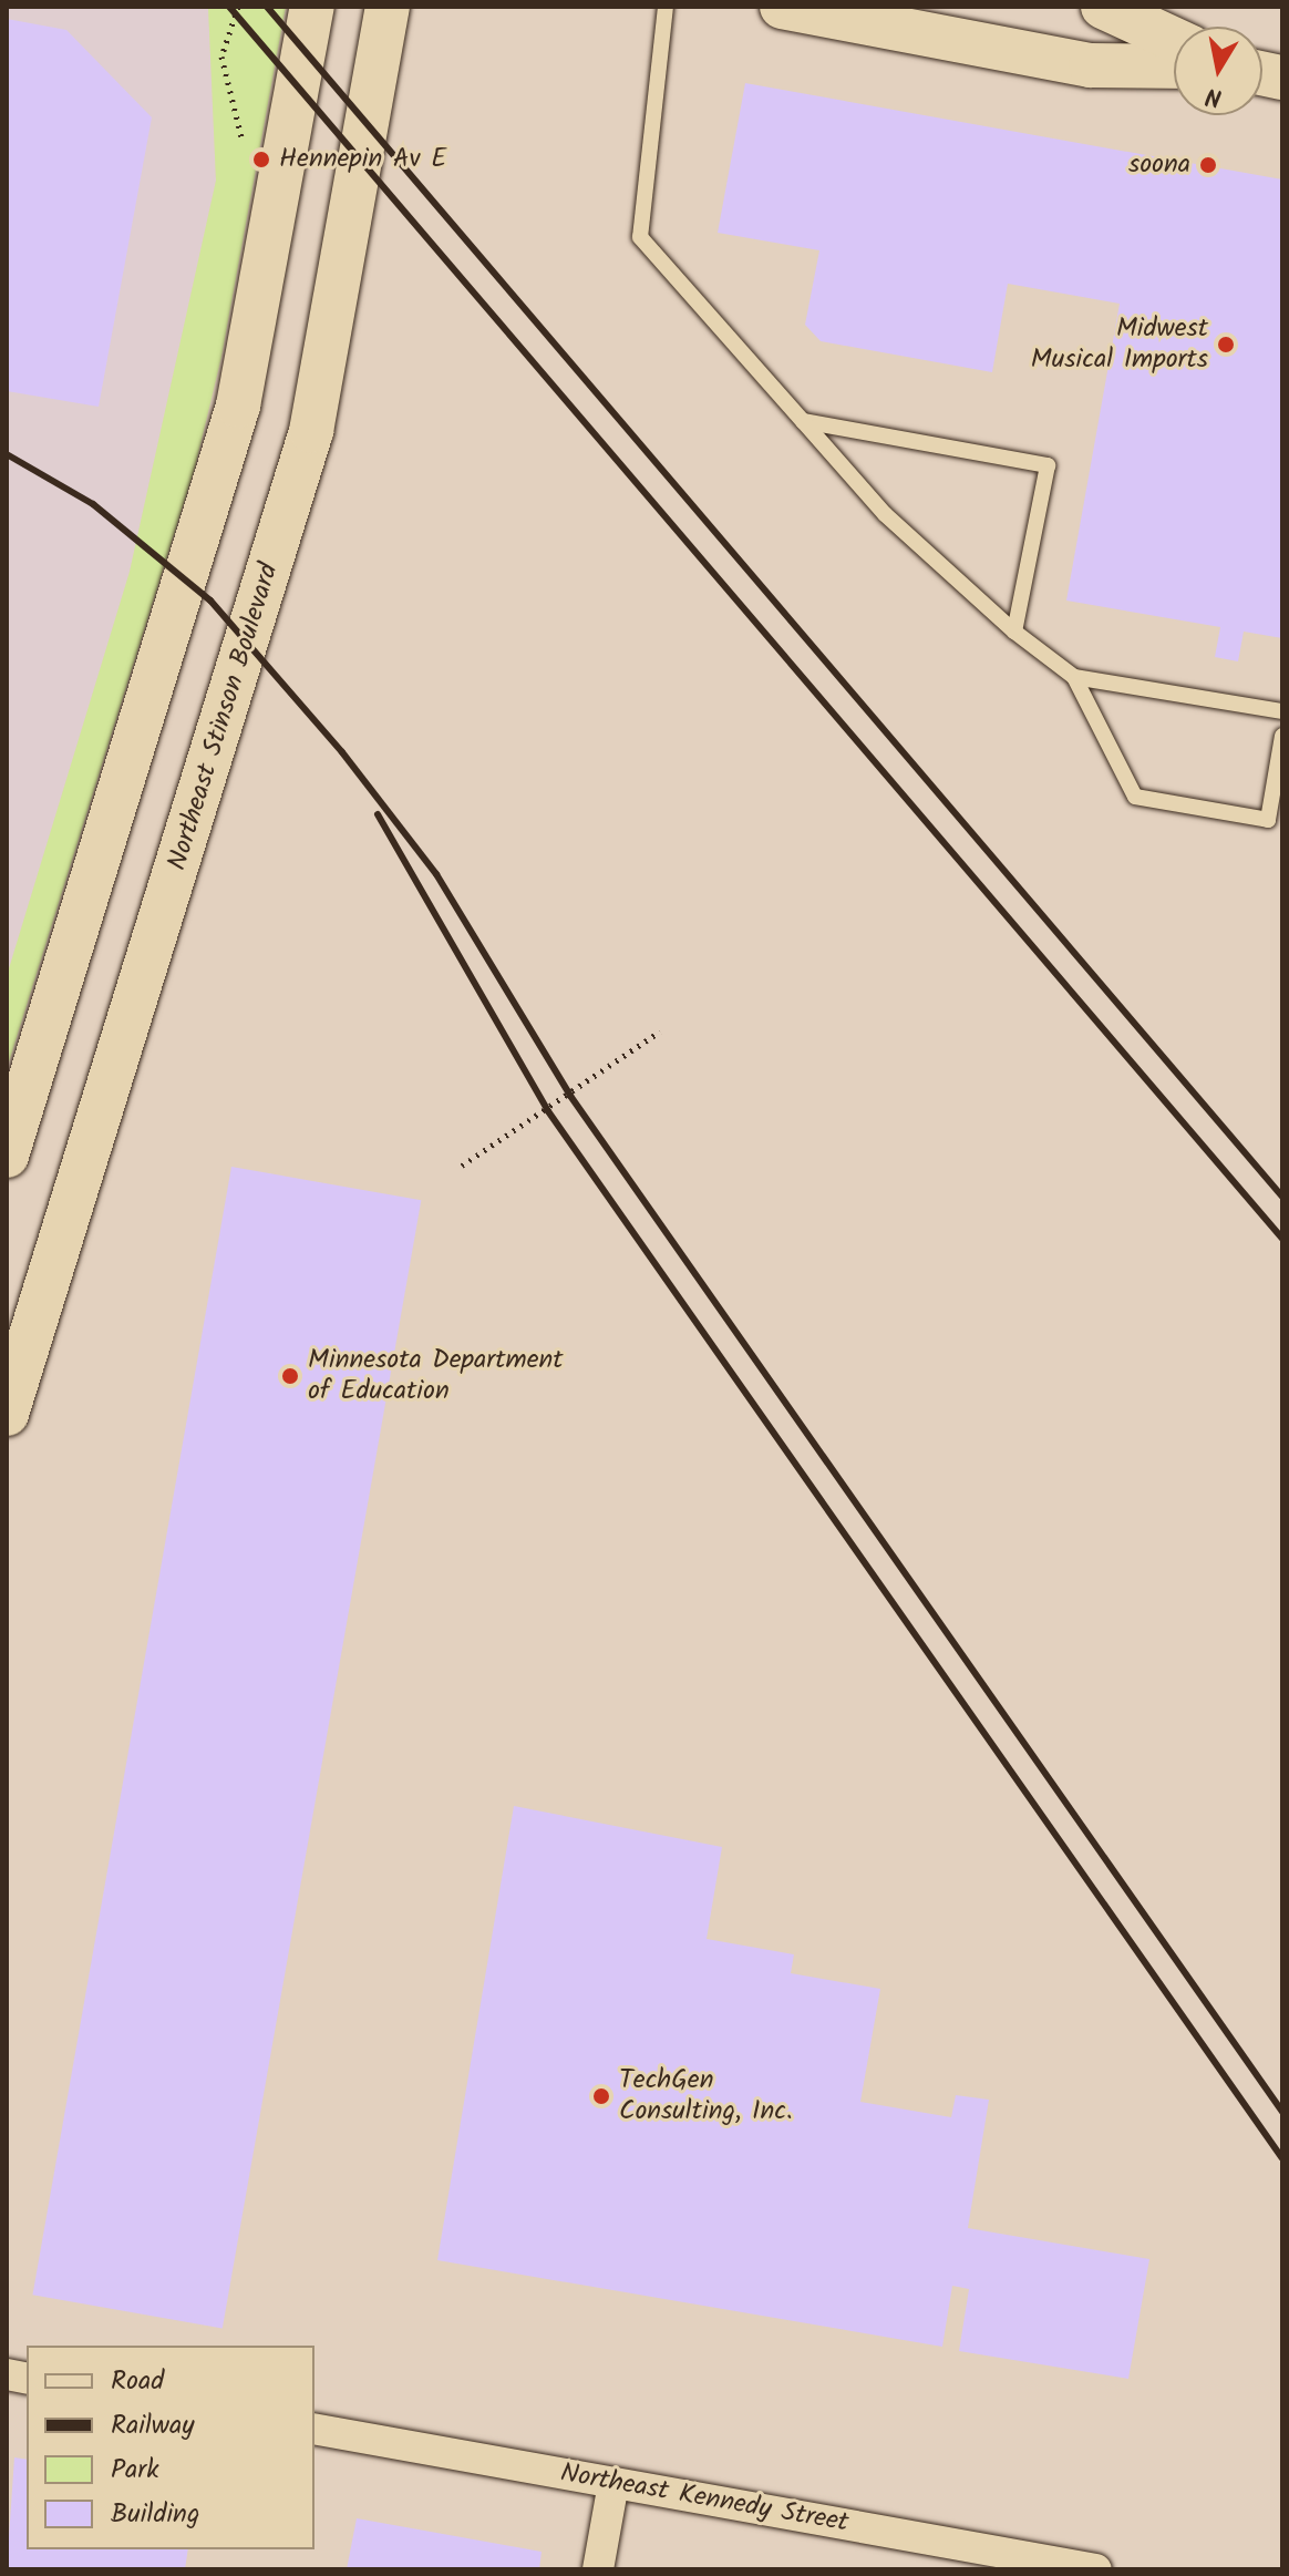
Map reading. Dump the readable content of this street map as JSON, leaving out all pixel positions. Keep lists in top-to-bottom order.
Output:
{
  "streets": {
    "main road": ["Northeast Stinson Boulevard"],
    "street": ["Northeast Kennedy Street"]
  },
  "places": [
    "Hennepin Av E",
    "soona",
    "Midwest Musical Imports",
    "Minnesota Department of Education",
    "TechGen Consulting, Inc."
  ],
  "legend": [
    "Road",
    "Railway",
    "Park",
    "Building"
  ],
  "north": "bottom"
}
